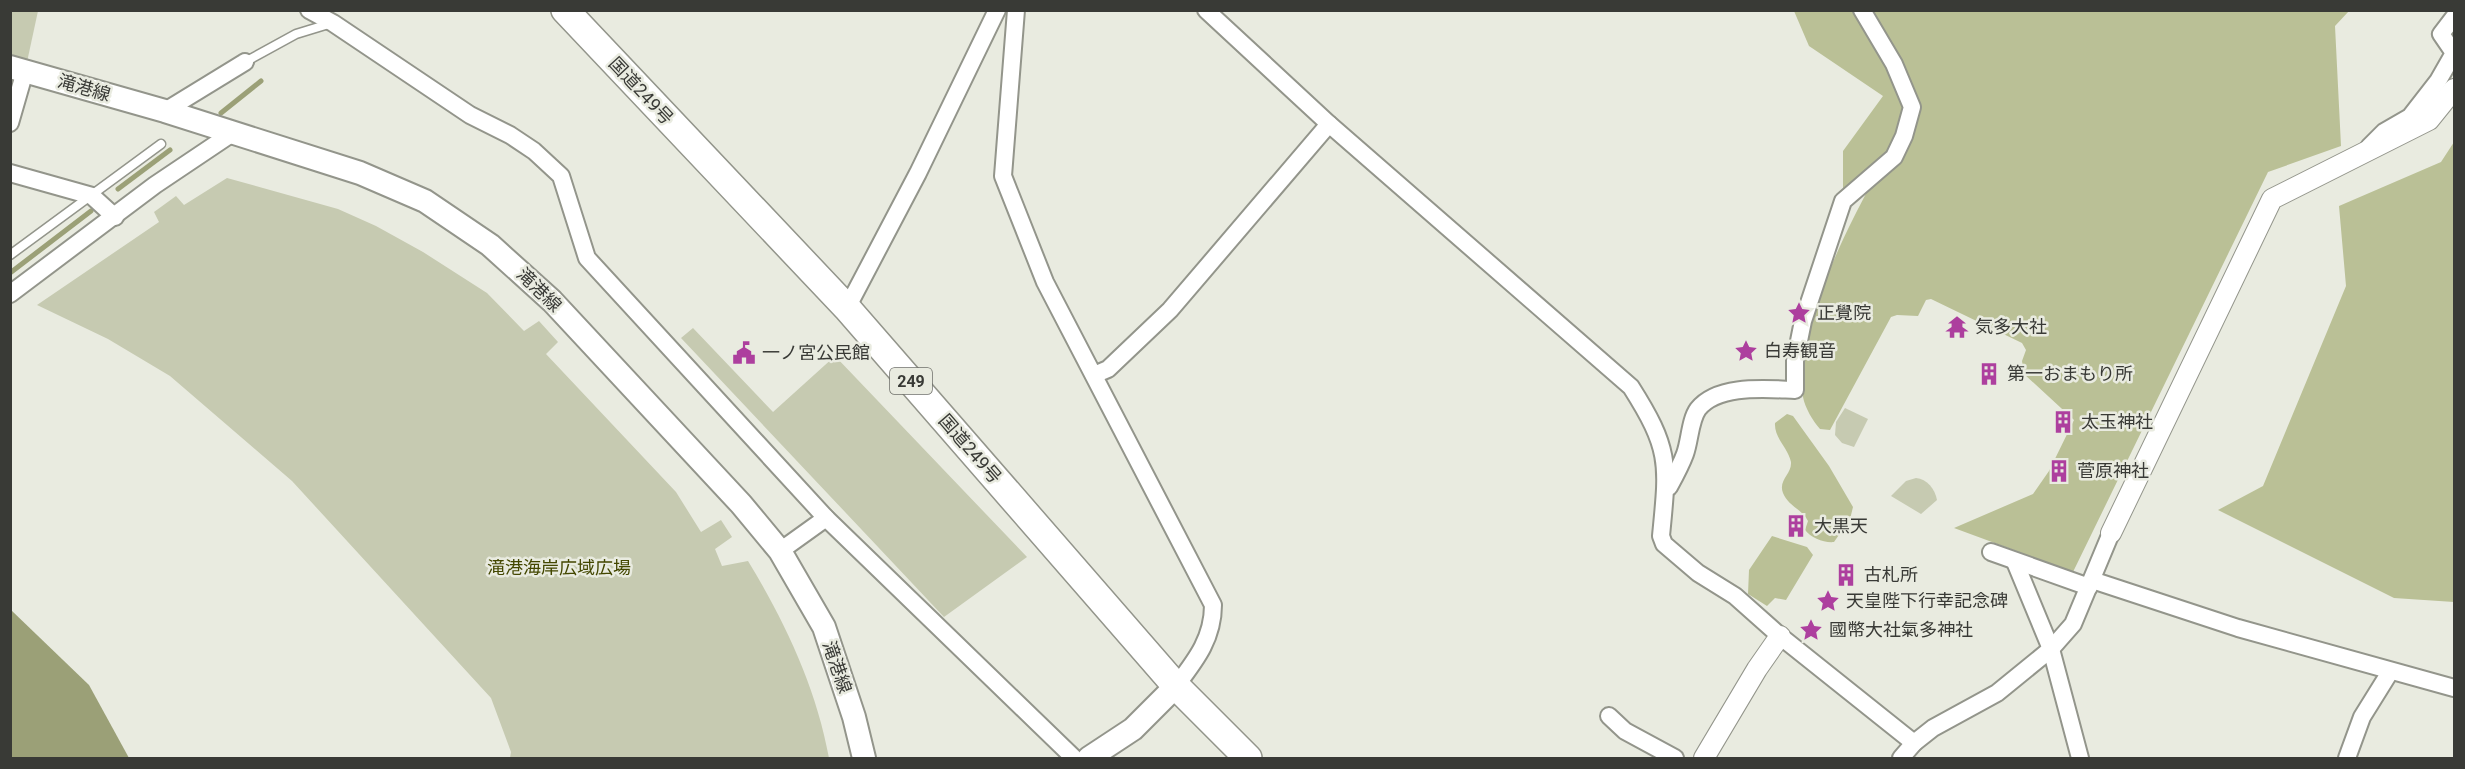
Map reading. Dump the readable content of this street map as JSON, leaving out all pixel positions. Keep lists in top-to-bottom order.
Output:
{
  "streets": {
    "highway": ["国道249号", "249"],
    "main road": ["滝港線"]
  },
  "parks": ["滝港海岸広域広場"],
  "places": {
    "place": [
      "正覺院",
      "白寿観音",
      "天皇陛下行幸記念碑",
      "國幣大社氣多神社"
    ],
    "temple": ["気多大社"],
    "public building": ["一ノ宮公民館"],
    "building": [
      "第一おまもり所",
      "太玉神社",
      "菅原神社",
      "大黒天",
      "古札所"
    ]
  }
}
